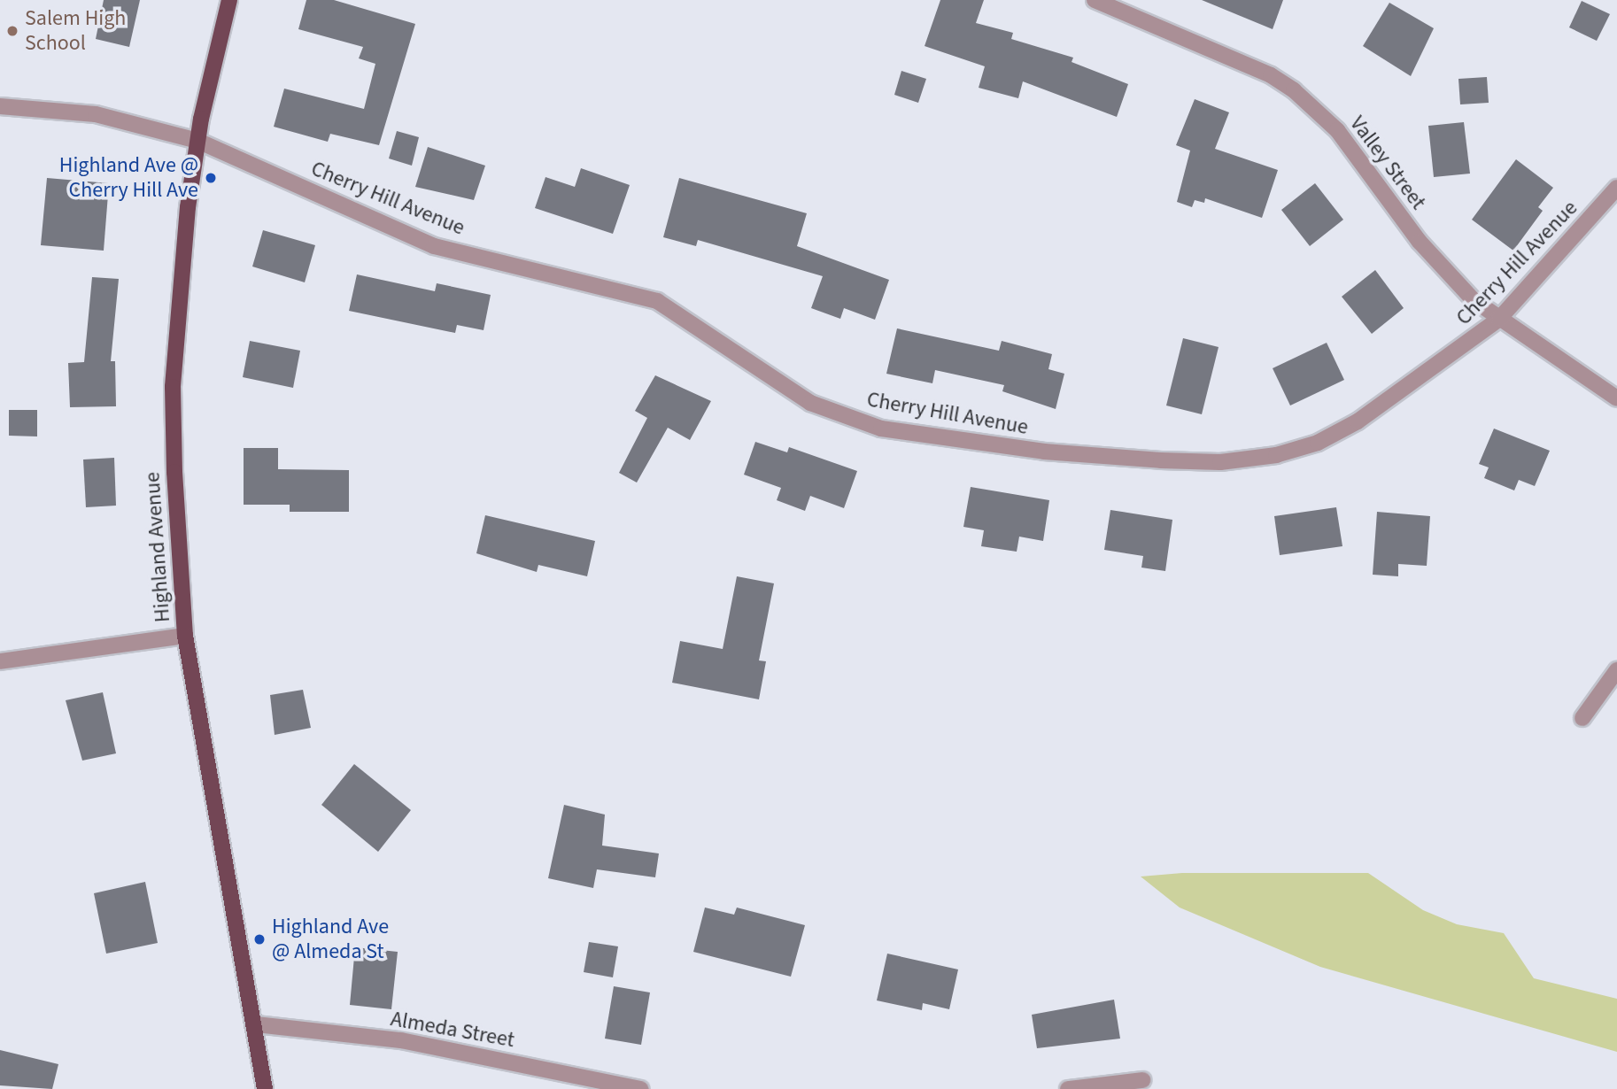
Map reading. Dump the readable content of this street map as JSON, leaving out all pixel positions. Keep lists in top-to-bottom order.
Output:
{
  "streets": {
    "main road": ["Highland Avenue"],
    "street": ["Valley Street", "Cherry Hill Avenue", "Almeda Street"]
  },
  "crossings": [
    ["Valley Street", "Cherry Hill Avenue"],
    ["Cherry Hill Avenue", "Highland Avenue"],
    ["Highland Avenue", "Almeda Street"]
  ],
  "places": ["Salem High School", "Highland Ave @ Cherry Hill Ave", "Highland Ave @ Almeda St"]
}
